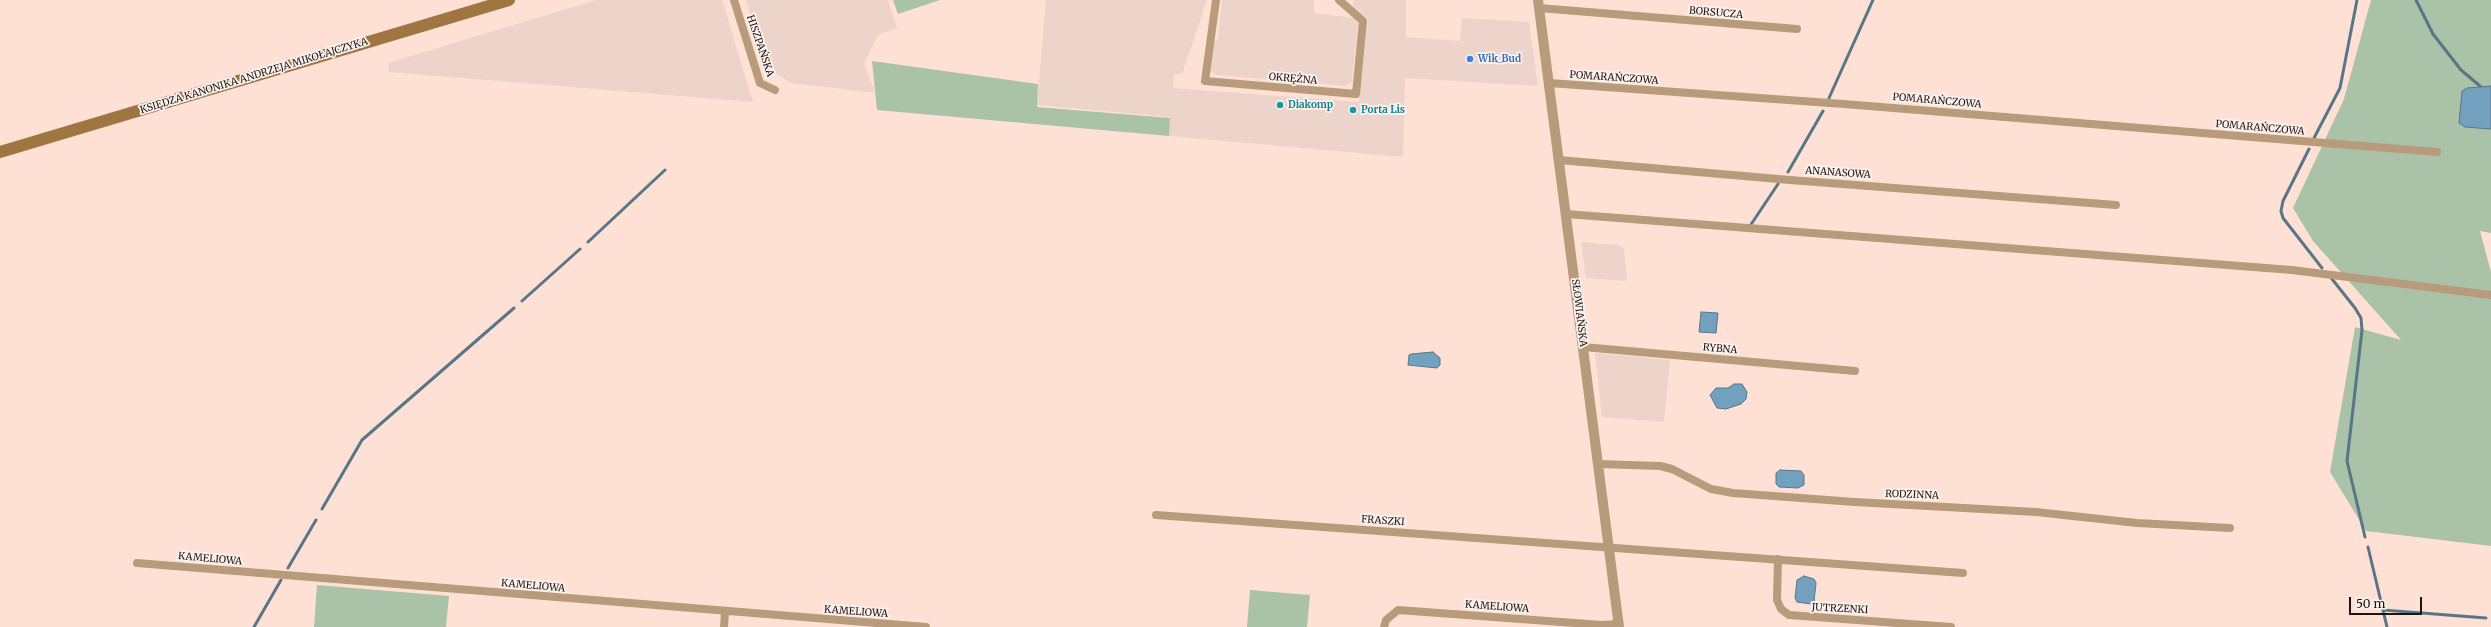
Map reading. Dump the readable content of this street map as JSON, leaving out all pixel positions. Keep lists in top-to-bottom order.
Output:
{
  "streets": {
    "main road": ["KSIĘDZA KANONIKA ANDRZEJA MIKOŁAJCZYKA"],
    "street": [
      "BORSUCZA",
      "HISZPAŃSKA",
      "POMARAŃCZOWA",
      "OKRĘŻNA",
      "ANANASOWA",
      "SŁOWIAŃSKA",
      "RYBNA",
      "RODZINNA",
      "FRASZKI",
      "KAMELIOWA",
      "JUTRZENKI"
    ]
  },
  "crossings": [
    ["BORSUCZA", "SŁOWIAŃSKA"],
    ["POMARAŃCZOWA", "SŁOWIAŃSKA"],
    ["ANANASOWA", "SŁOWIAŃSKA"],
    ["SŁOWIAŃSKA", "RYBNA"],
    ["SŁOWIAŃSKA", "RODZINNA"],
    ["SŁOWIAŃSKA", "FRASZKI"],
    ["SŁOWIAŃSKA", "KAMELIOWA"]
  ],
  "places": ["Wik_Bud", "Diakomp", "Porta Lis"],
  "scale_bar": "50 m"
}
